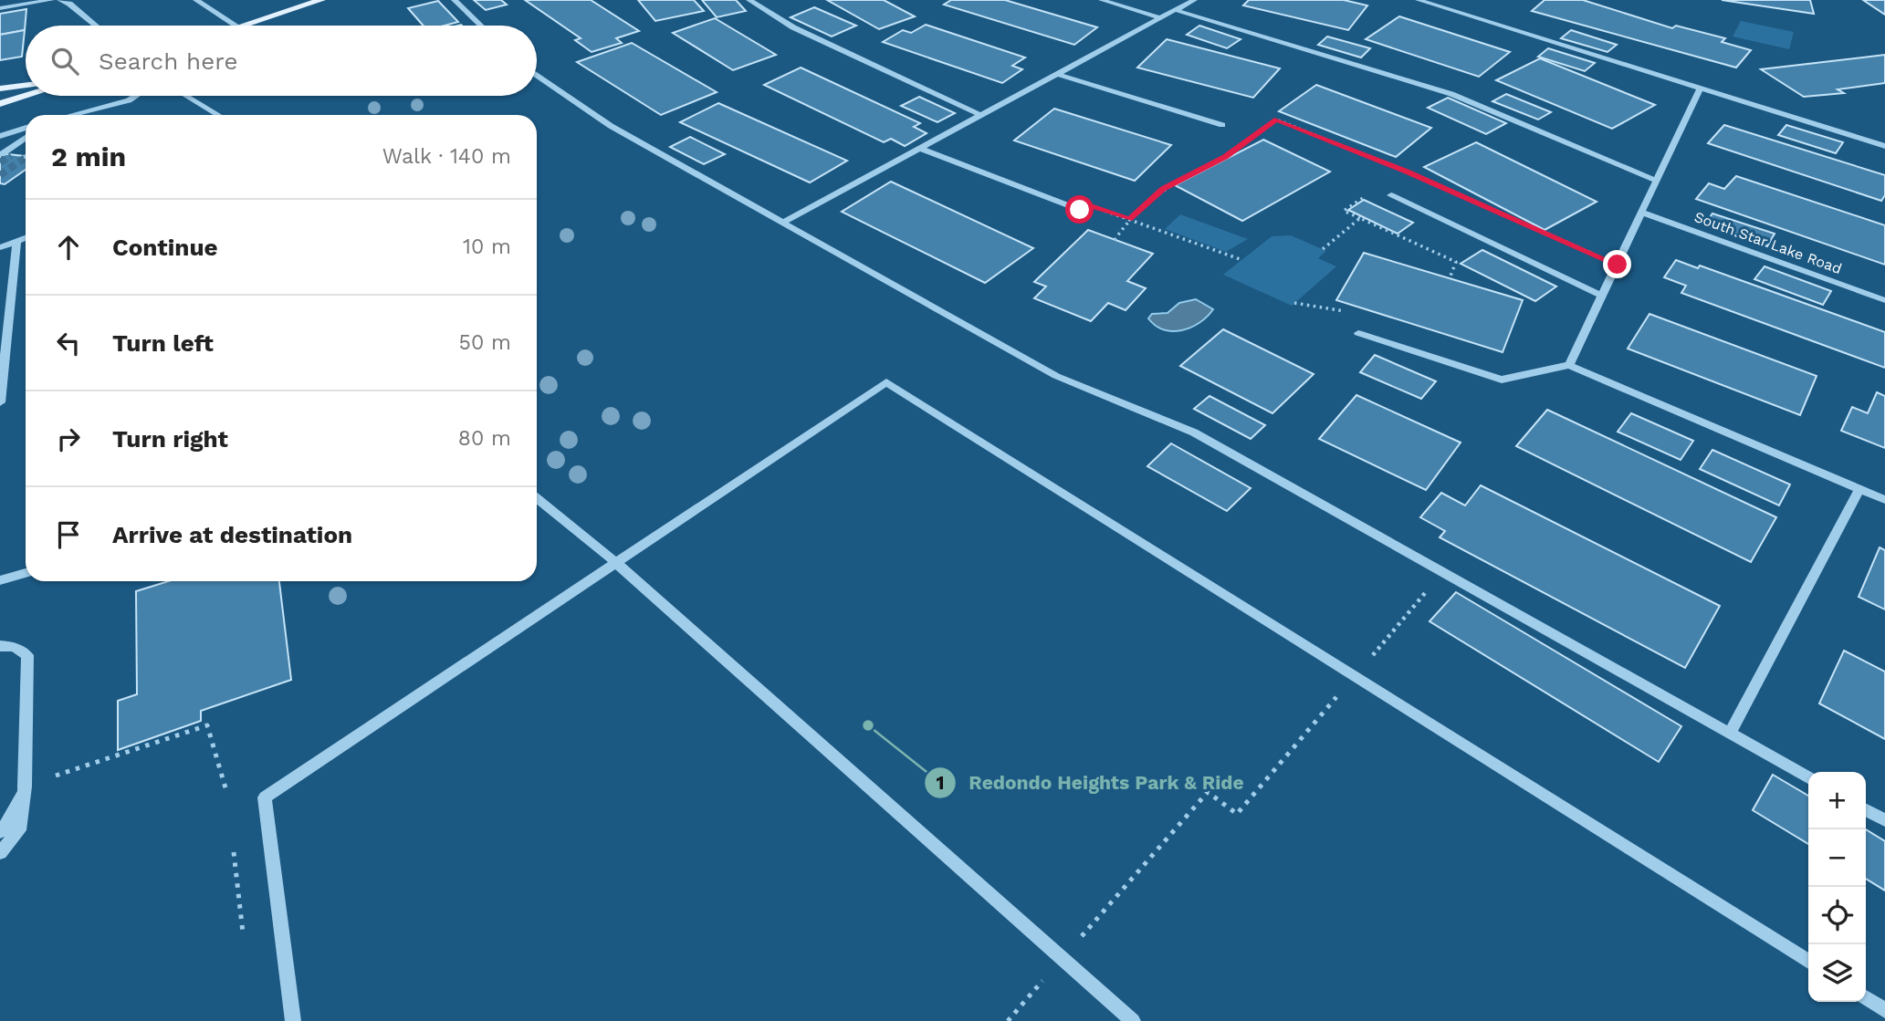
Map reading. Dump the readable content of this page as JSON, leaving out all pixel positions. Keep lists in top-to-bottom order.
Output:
{
  "streets": {
    "street": ["South Star Lake Road"]
  },
  "places": ["Redondo Heights Park & Ride"],
  "page": {
    "search": "Search here",
    "heading": ["2 min", "Walk · 140 m"],
    "list": [
      ["Continue", "10 m"],
      ["Turn left", "50 m"],
      ["Turn right", "80 m"],
      "Arrive at destination"
    ],
    "map_buttons": ["+", "−"]
  }
}
